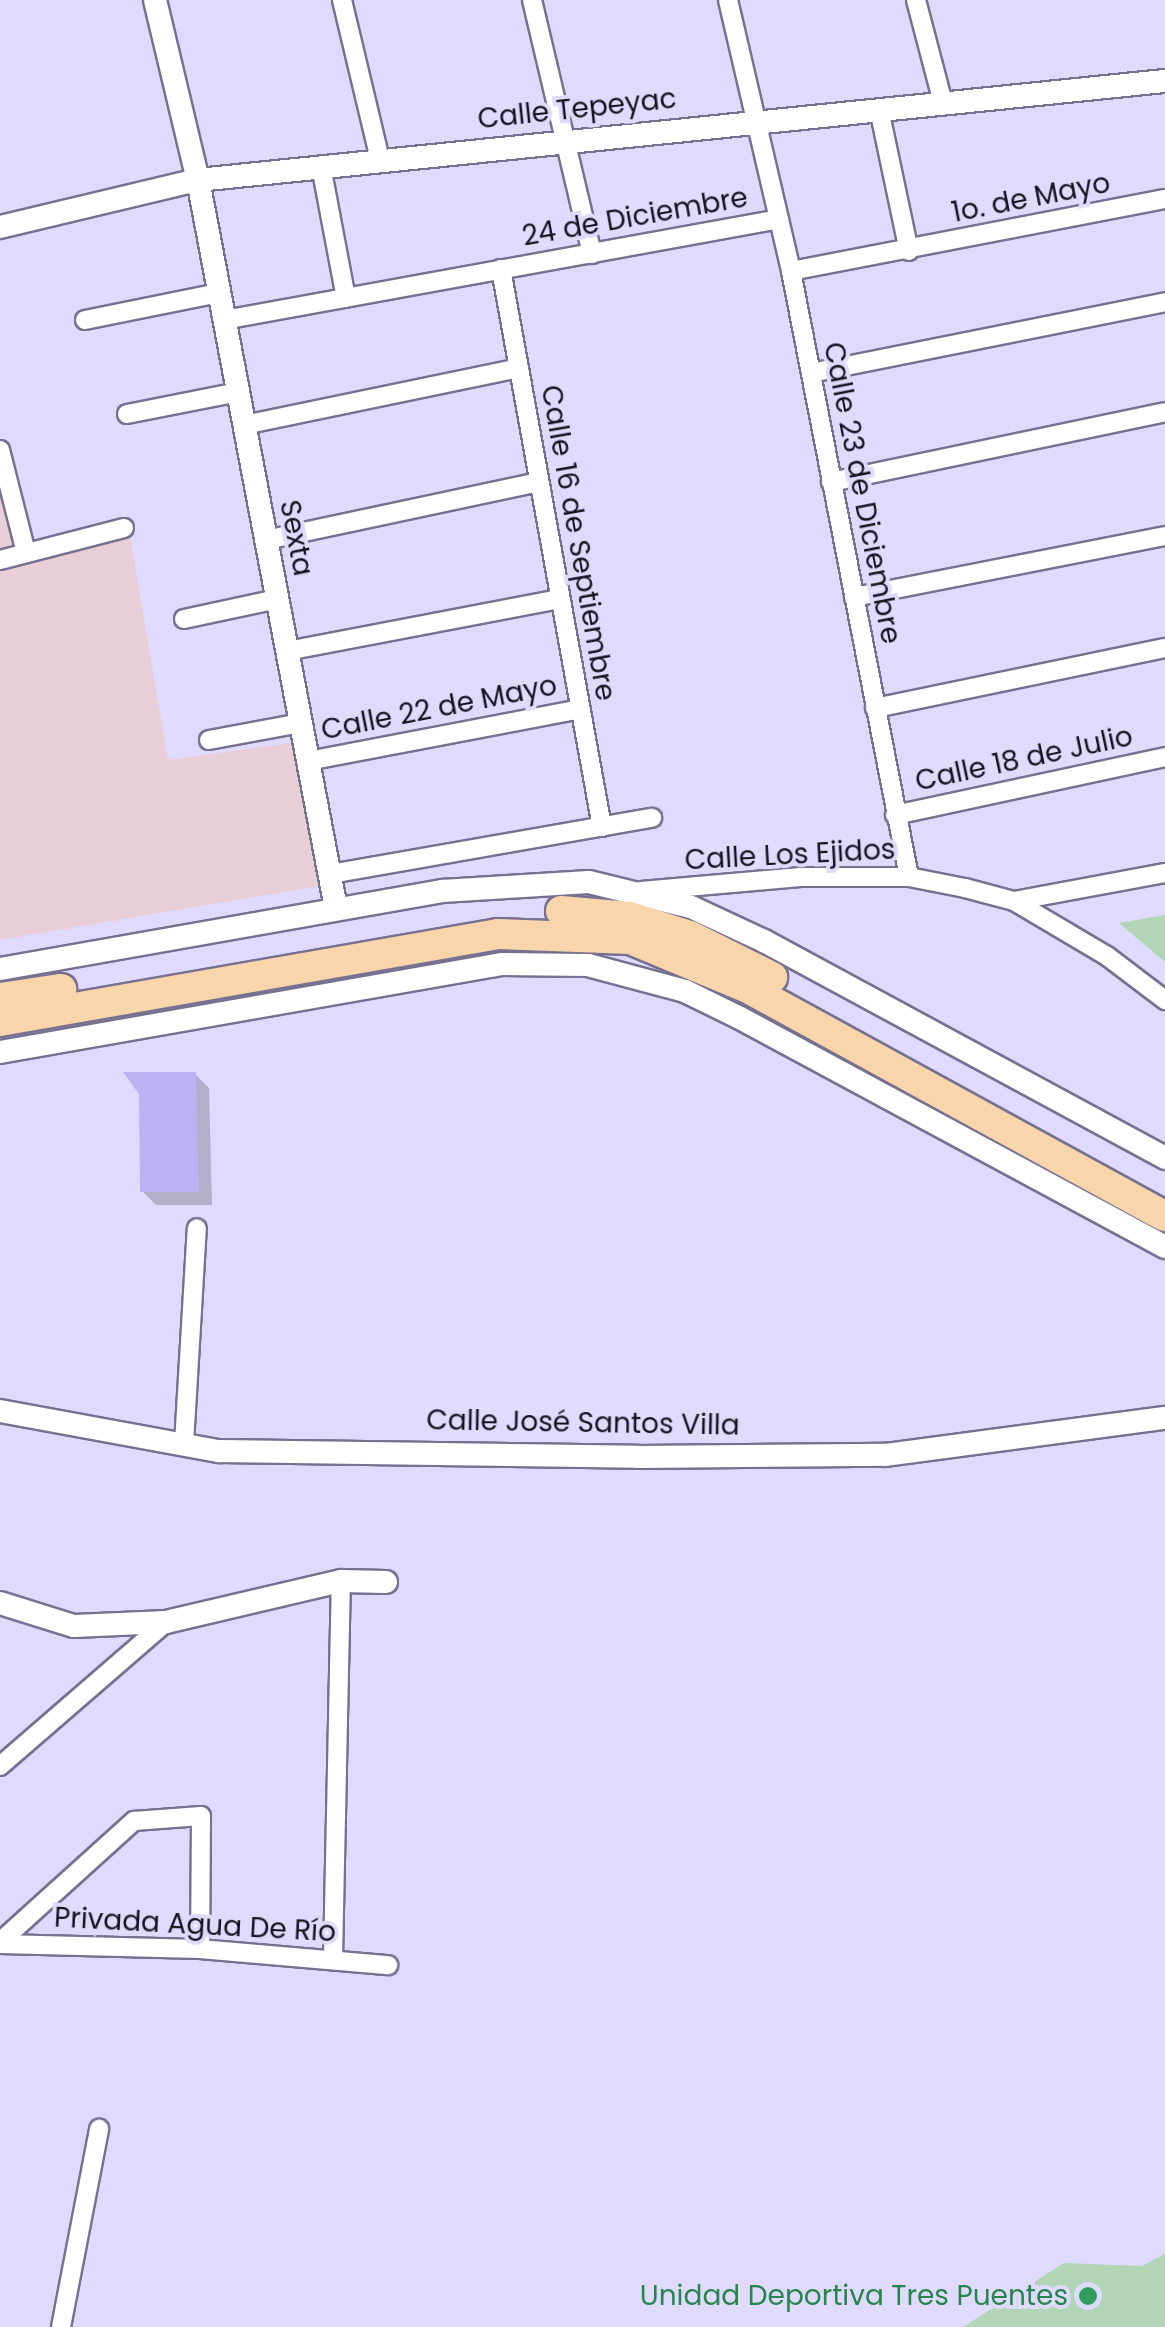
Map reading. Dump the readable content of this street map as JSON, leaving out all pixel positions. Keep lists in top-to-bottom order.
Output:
{
  "streets": {
    "street": [
      "Calle Tepeyac",
      "1o. de Mayo",
      "24 de Diciembre",
      "Calle 23 de Diciembre",
      "Sexta",
      "Calle 16 de Septiembre",
      "Calle 22 de Mayo",
      "Calle 18 de Julio",
      "Calle Los Ejidos",
      "Calle José Santos Villa",
      "Privada Agua De Río"
    ]
  },
  "crossings": [
    ["Calle Tepeyac", "Calle 23 de Diciembre"],
    ["Calle Tepeyac", "Sexta"],
    ["1o. de Mayo", "Calle 23 de Diciembre"],
    ["24 de Diciembre", "Calle 23 de Diciembre"],
    ["24 de Diciembre", "Sexta"],
    ["24 de Diciembre", "Calle 16 de Septiembre"],
    ["Calle 23 de Diciembre", "Calle 18 de Julio"],
    ["Calle 23 de Diciembre", "Calle Los Ejidos"],
    ["Sexta", "Calle 22 de Mayo"],
    ["Calle 16 de Septiembre", "Calle 22 de Mayo"]
  ],
  "places": ["Unidad Deportiva Tres Puentes"]
}
